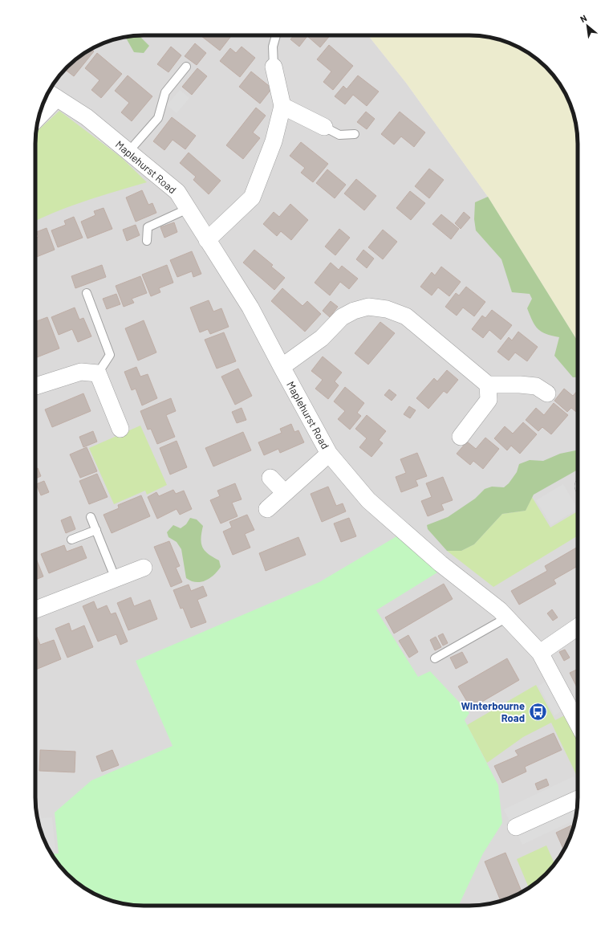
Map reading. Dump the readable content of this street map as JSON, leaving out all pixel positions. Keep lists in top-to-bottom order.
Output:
{
  "streets": {
    "street": ["Maplehurst Road"]
  },
  "places": {
    "bus stop": ["Winterbourne Road"]
  },
  "north": "top left"
}
